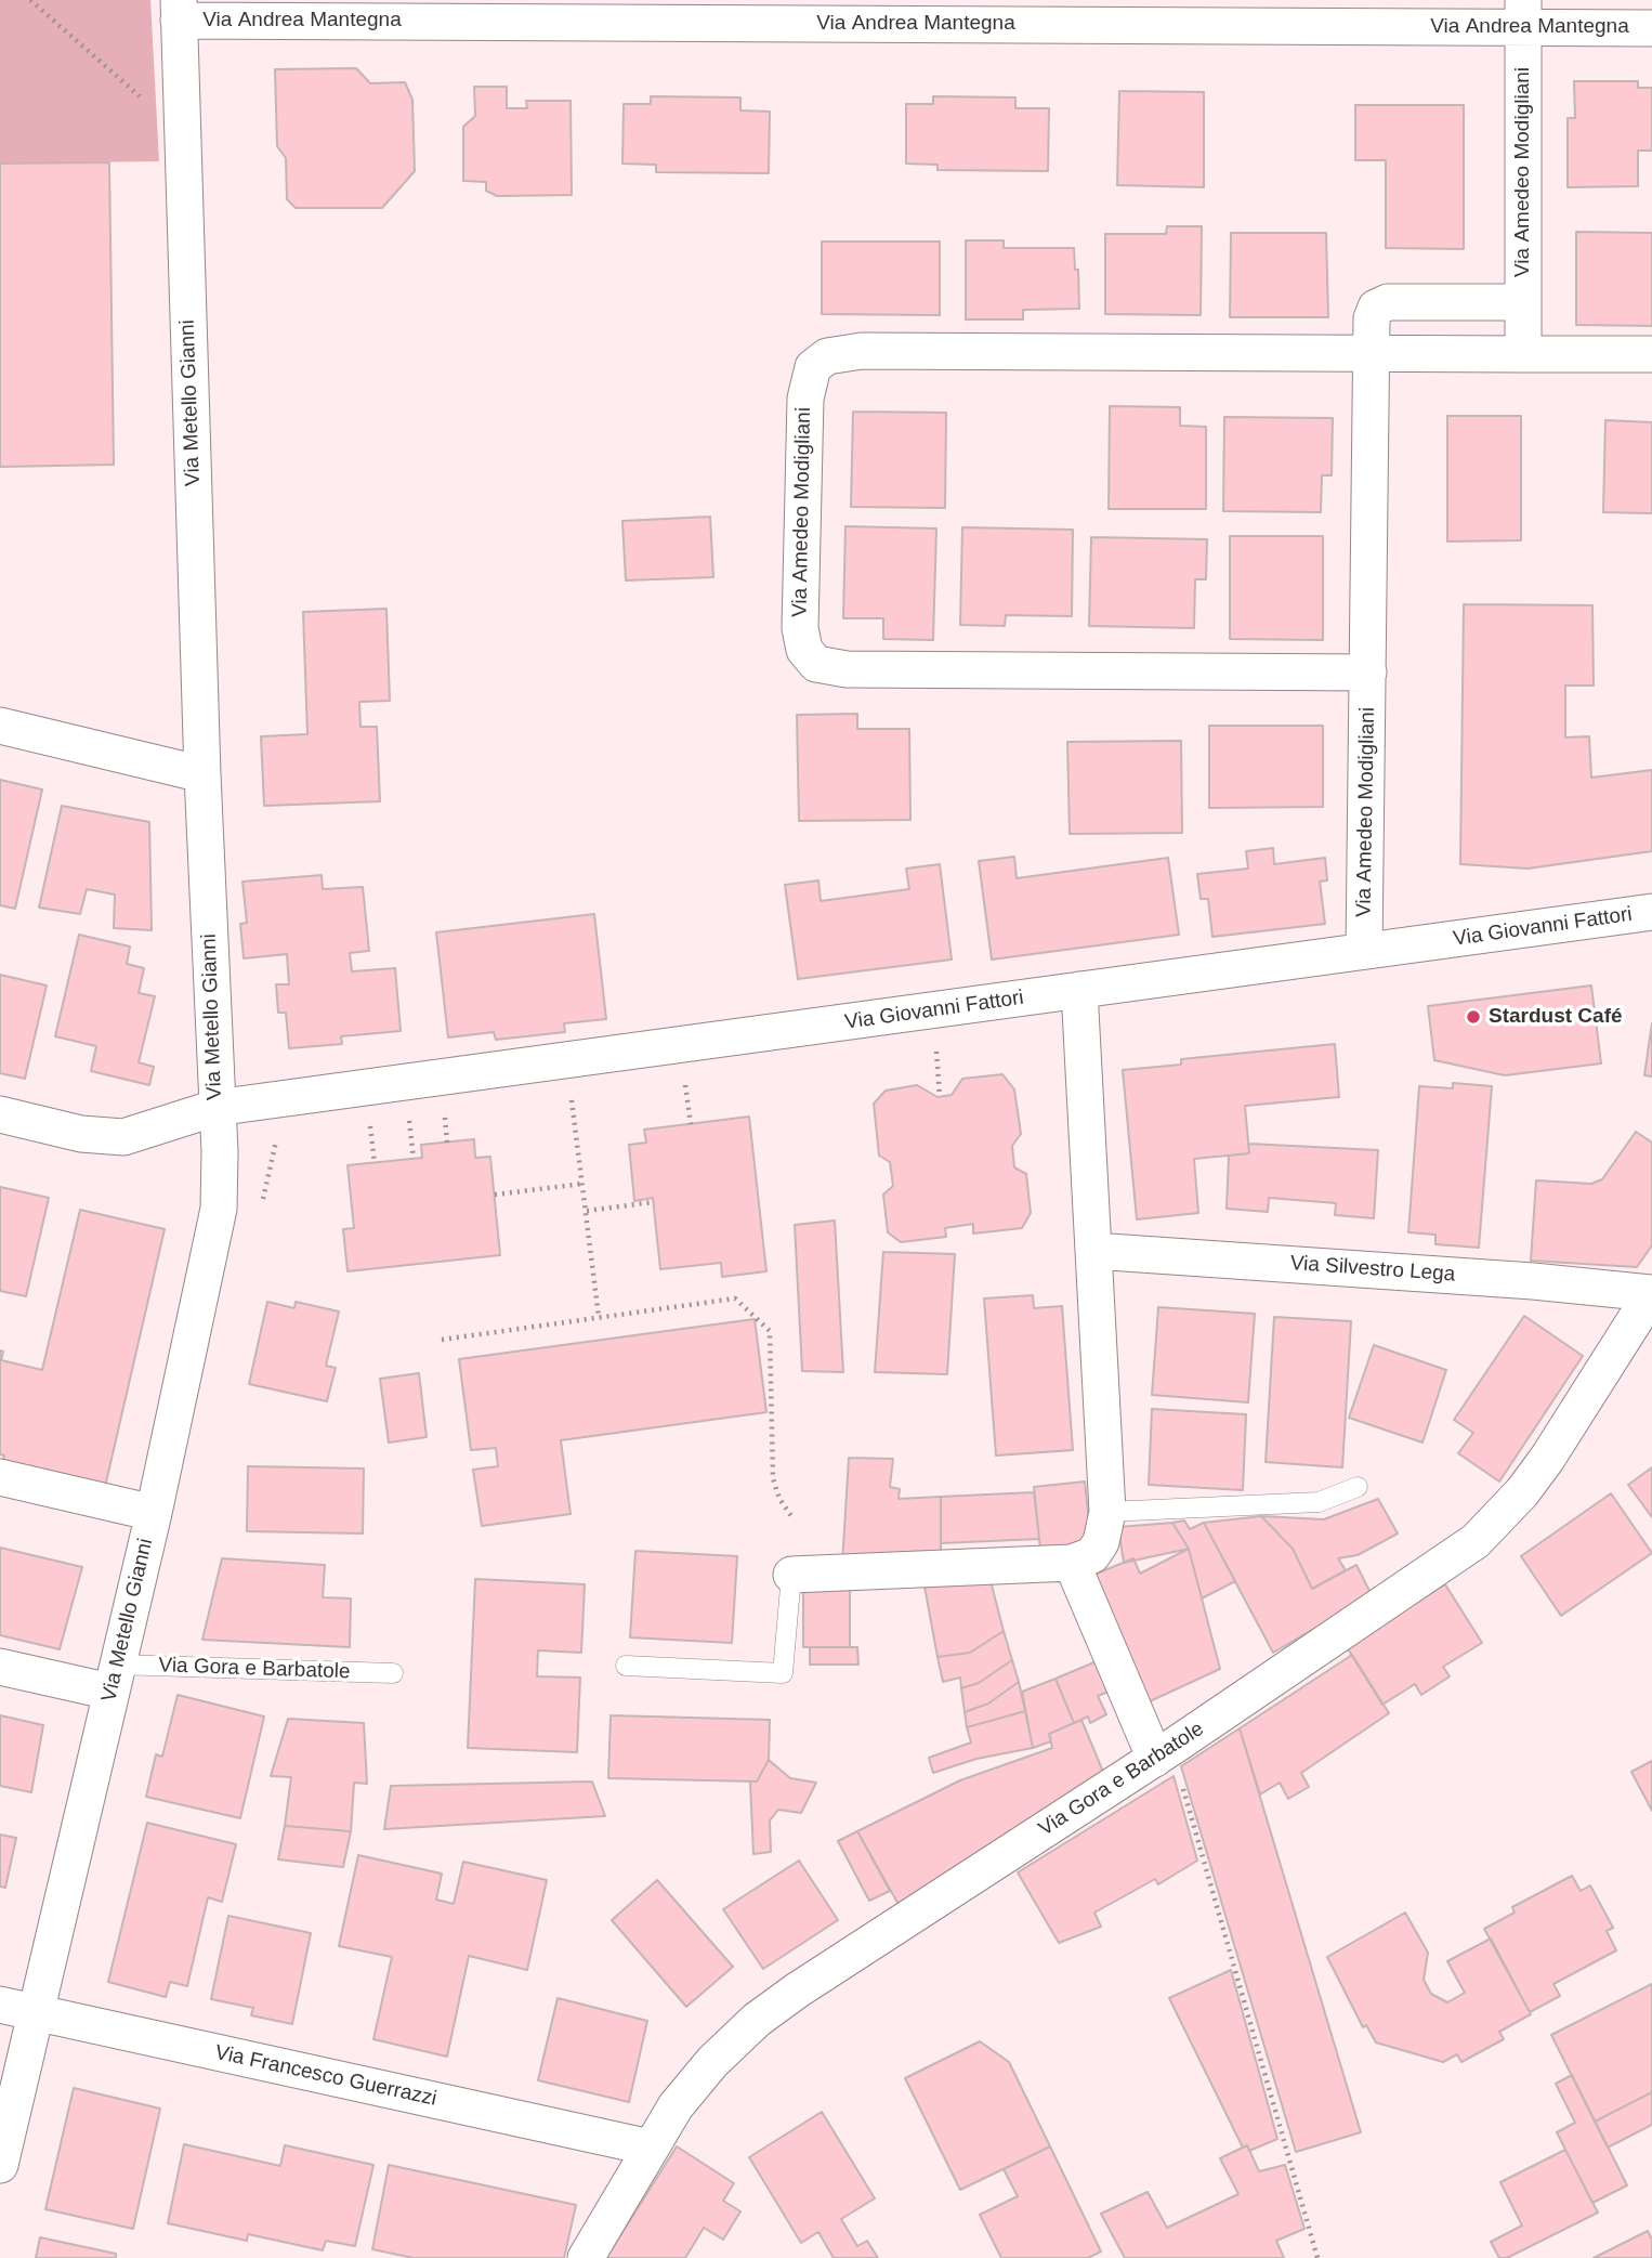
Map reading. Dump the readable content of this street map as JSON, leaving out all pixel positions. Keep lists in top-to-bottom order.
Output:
{
  "streets": {
    "street": [
      "Via Andrea Mantegna",
      "Via Amedeo Modigliani",
      "Via Metello Gianni",
      "Via Giovanni Fattori",
      "Via Silvestro Lega",
      "Via Gora e Barbatole",
      "Via Francesco Guerrazzi"
    ]
  },
  "crossings": [
    ["Via Andrea Mantegna", "Via Amedeo Modigliani"],
    ["Via Andrea Mantegna", "Via Metello Gianni"],
    ["Via Amedeo Modigliani", "Via Giovanni Fattori"],
    ["Via Metello Gianni", "Via Giovanni Fattori"],
    ["Via Metello Gianni", "Via Gora e Barbatole"],
    ["Via Metello Gianni", "Via Francesco Guerrazzi"],
    ["Via Silvestro Lega", "Via Gora e Barbatole"],
    ["Via Gora e Barbatole", "Via Francesco Guerrazzi"]
  ],
  "places": ["Stardust Café"]
}
